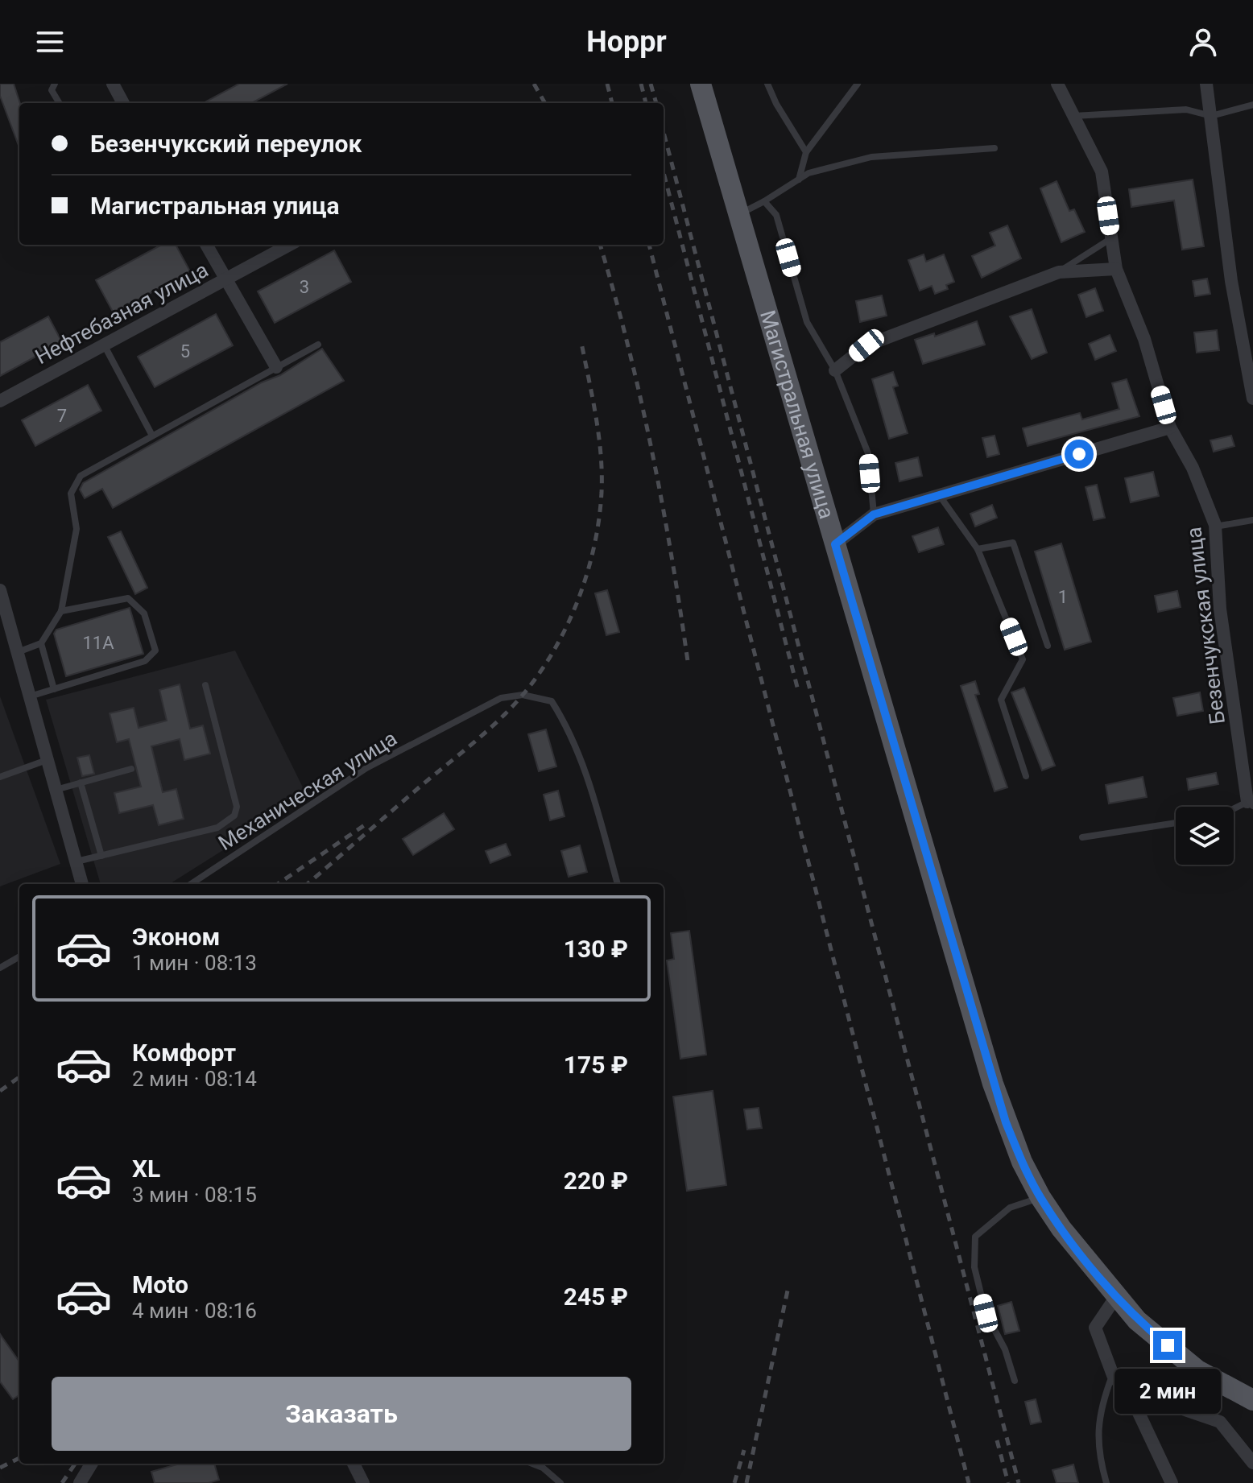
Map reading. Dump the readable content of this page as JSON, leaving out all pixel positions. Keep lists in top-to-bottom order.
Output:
{
  "streets": {
    "main road": ["Магистральная улица"],
    "street": ["Нефтебазная улица", "Безенчукская улица"],
    "lane": ["Механическая улица"]
  },
  "house_numbers": [
    "3",
    "5",
    "7",
    "1",
    "11А"
  ],
  "page": {
    "header": "Hoppr",
    "banner": ["Безенчукский переулок", "Магистральная улица"],
    "list": [
      {
        "name": "Эконом",
        "note": "1 мин · 08:13",
        "value": "130 ₽"
      },
      {
        "name": "Комфорт",
        "note": "2 мин · 08:14",
        "value": "175 ₽"
      },
      {
        "name": "XL",
        "note": "3 мин · 08:15",
        "value": "220 ₽"
      },
      {
        "name": "Moto",
        "note": "4 мин · 08:16",
        "value": "245 ₽"
      }
    ],
    "buttons": "Заказать",
    "bubble": "2 мин"
  }
}
